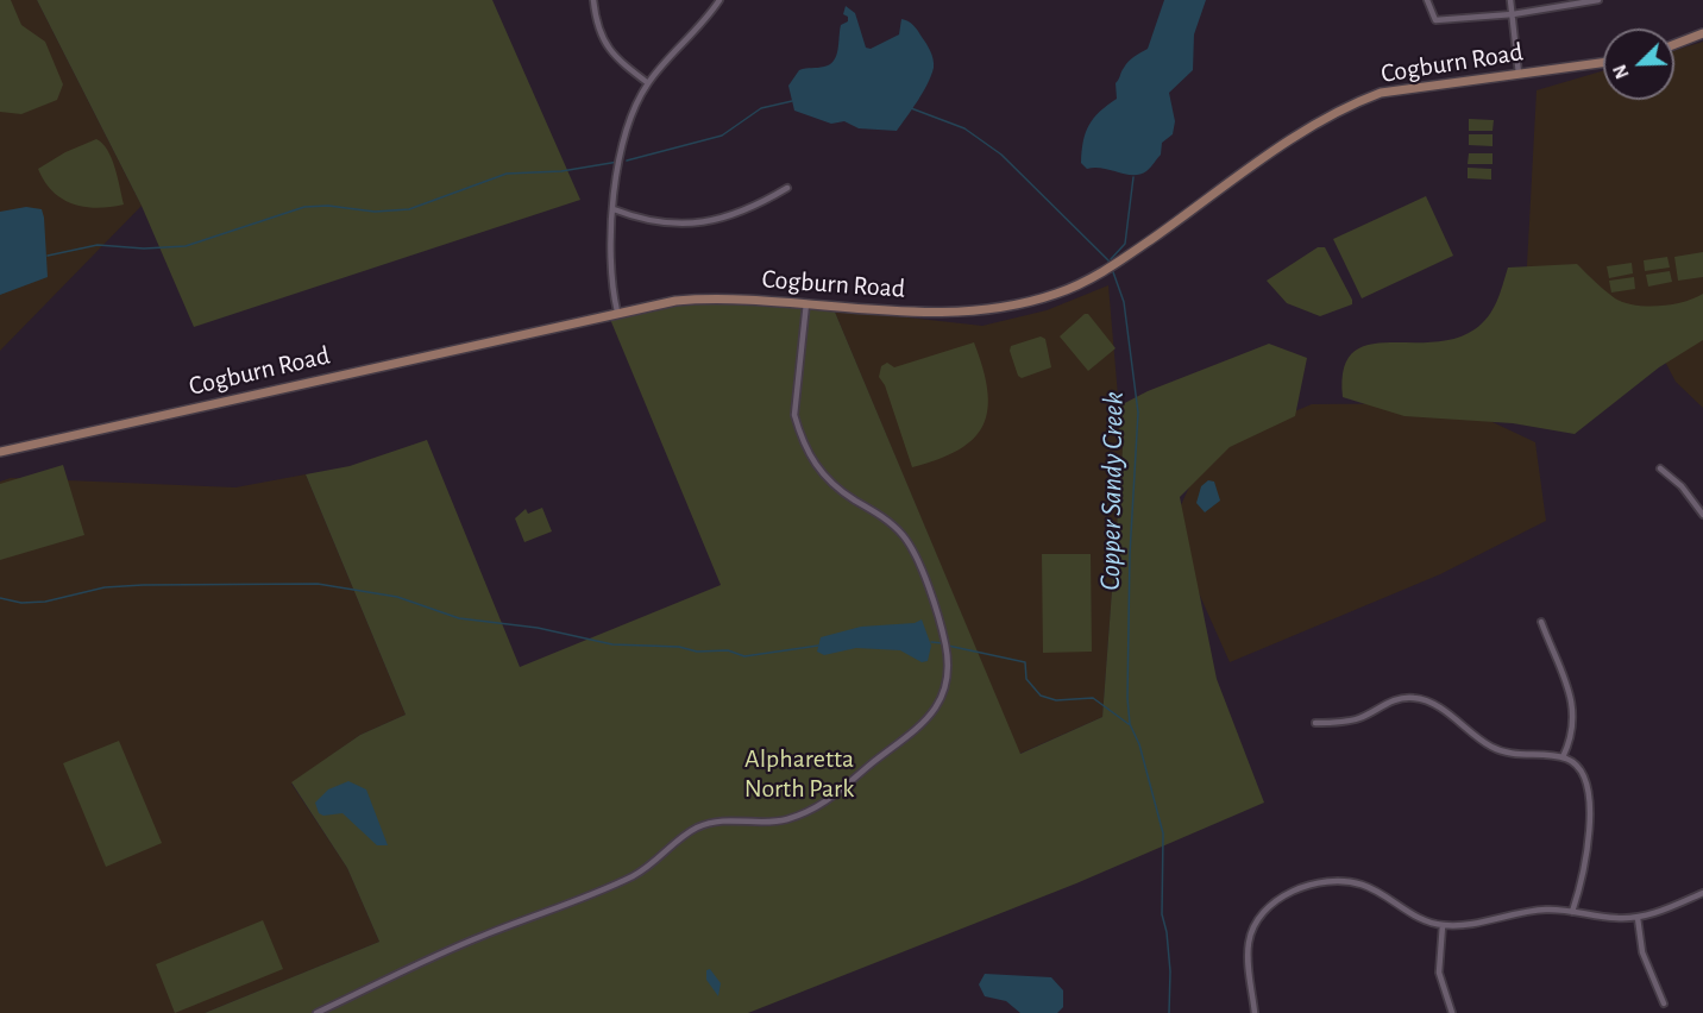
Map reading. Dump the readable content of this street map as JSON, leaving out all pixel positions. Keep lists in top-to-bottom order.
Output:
{
  "streets": {
    "street": ["Cogburn Road"]
  },
  "water": ["Copper Sandy Creek"],
  "parks": ["Alpharetta North Park"],
  "north": "bottom left"
}
